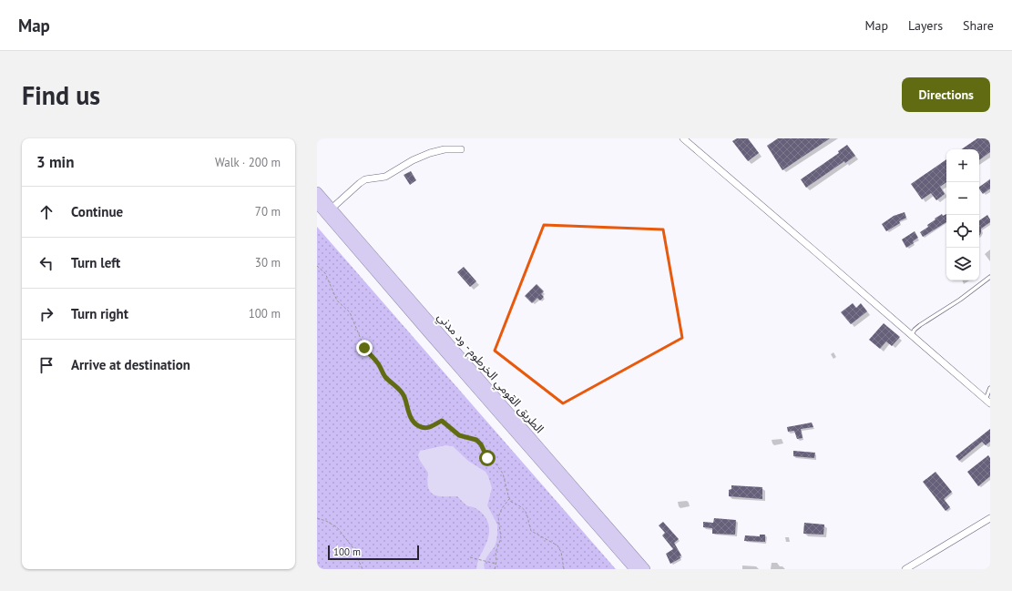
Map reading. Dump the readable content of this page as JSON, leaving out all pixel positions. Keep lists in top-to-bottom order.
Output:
{
  "streets": {
    "highway": ["الطريق القومي الخرطوم - ود مدني"]
  },
  "scale_bar": "100 m",
  "page": {
    "header": "Map",
    "nav": ["Map", "Layers", "Share"],
    "buttons": "Directions",
    "title": "Find us",
    "heading": ["3 min", "Walk · 200 m"],
    "map_buttons": ["+", "−"],
    "list": [
      ["Continue", "70 m"],
      ["Turn left", "30 m"],
      ["Turn right", "100 m"],
      "Arrive at destination"
    ],
    "scale": "100 m"
  }
}
